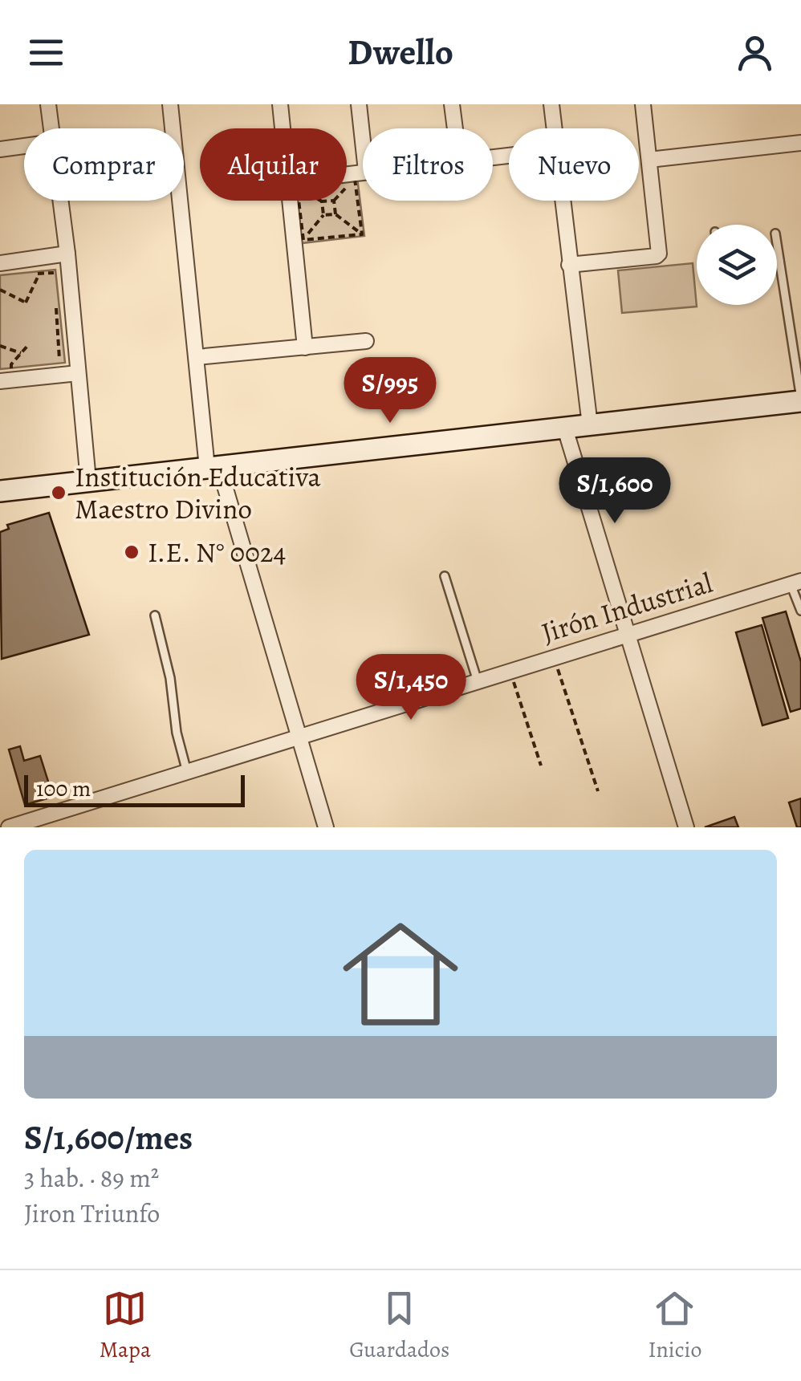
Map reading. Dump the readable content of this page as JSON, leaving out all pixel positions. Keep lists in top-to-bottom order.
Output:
{
  "streets": {
    "street": ["Jirón Industrial"]
  },
  "places": ["Institución Educativa Maestro Divino", "I.E. N° 0024"],
  "scale_bar": "100 m",
  "page": {
    "header": "Dwello",
    "chip": [
      "Comprar",
      "Alquilar",
      "Filtros",
      "Nuevo"
    ],
    "price": ["S/995", "S/1,600", "S/1,450"],
    "scale": "100 m",
    "list": [
      {
        "name": "S/1,600/mes",
        "note": "3 hab. · 89 m² · Jiron Triunfo"
      }
    ],
    "tabs": ["Mapa", "Guardados", "Inicio"]
  }
}
